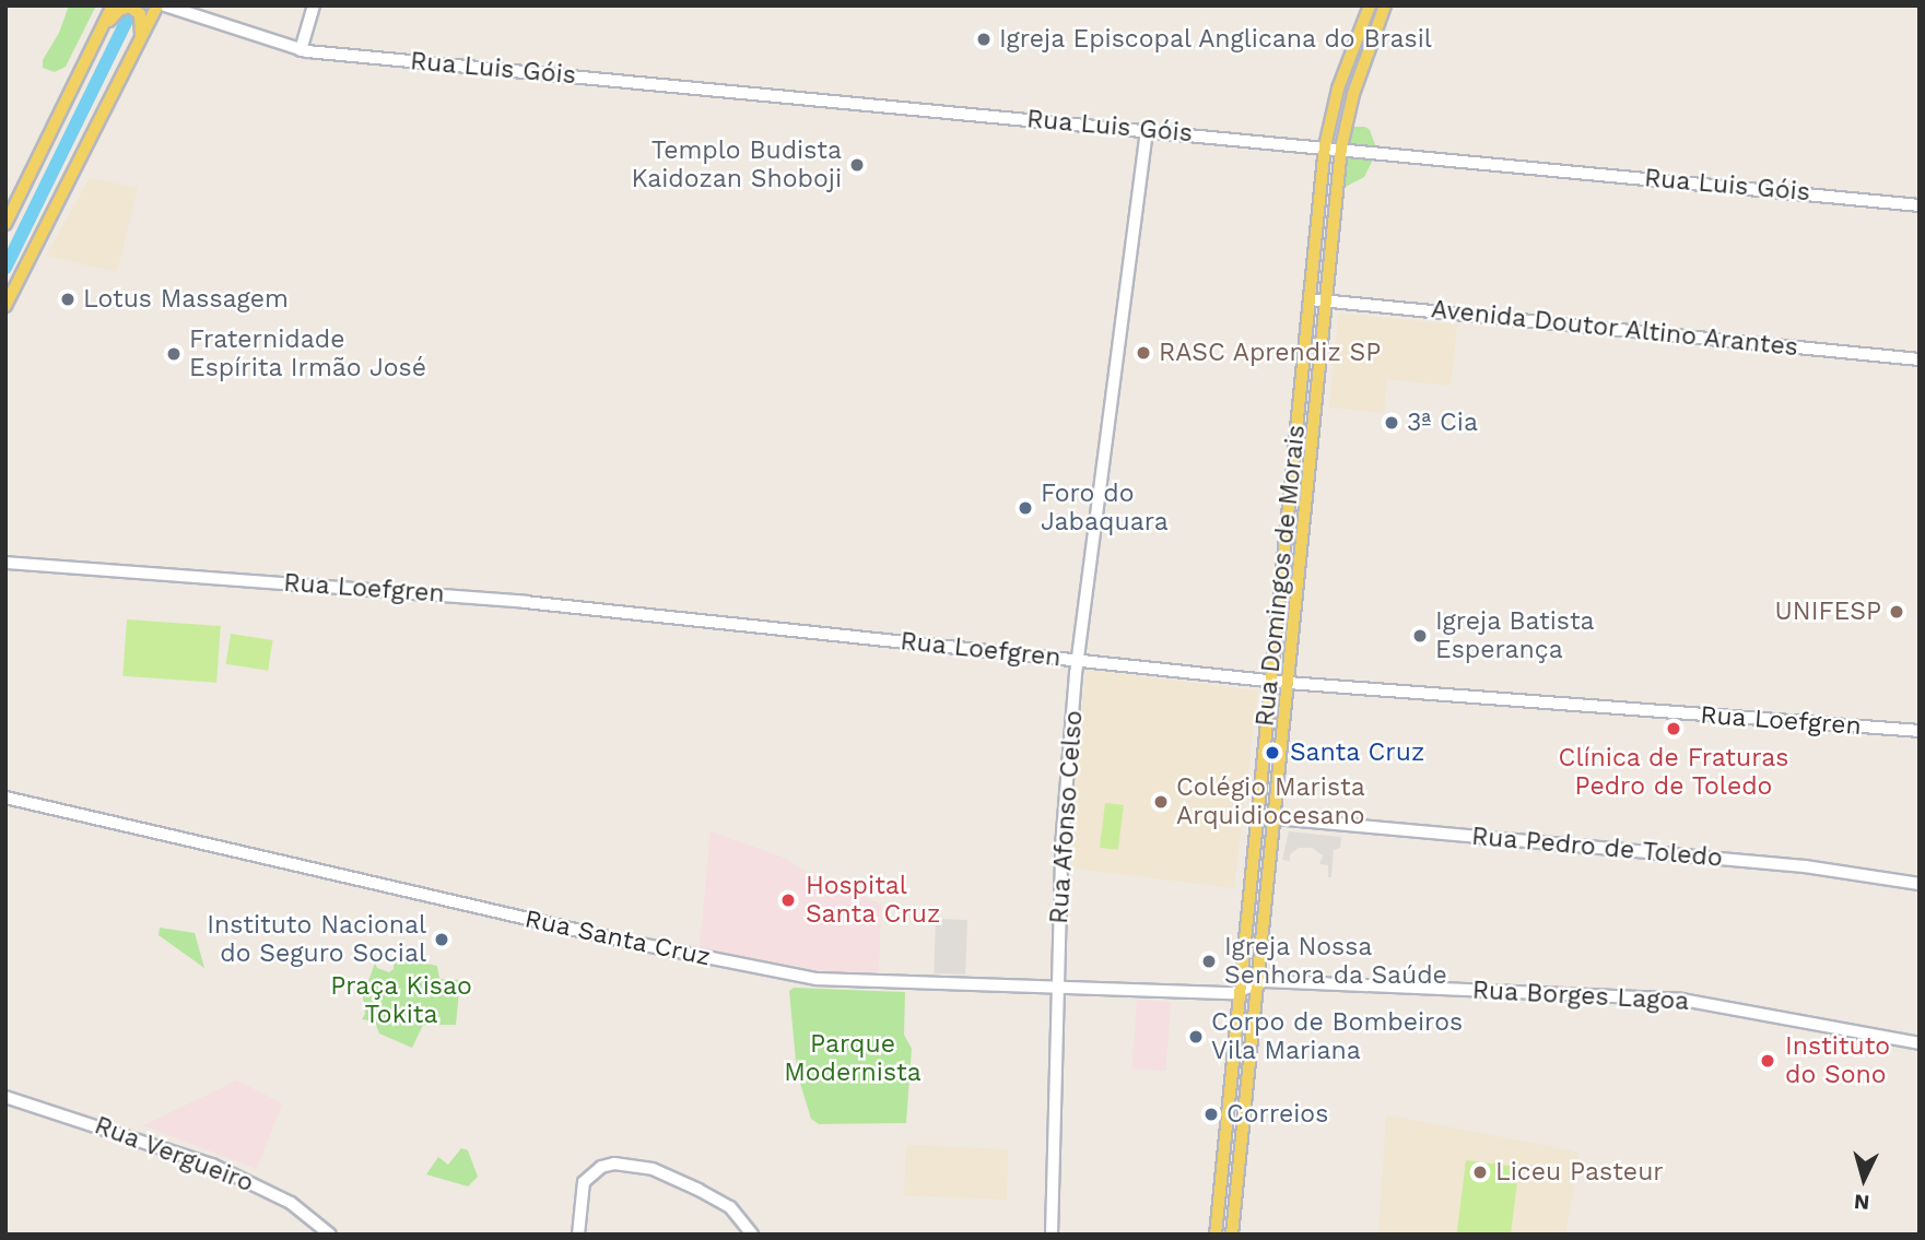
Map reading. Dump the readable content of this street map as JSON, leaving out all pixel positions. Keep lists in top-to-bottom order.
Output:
{
  "streets": {
    "main road": ["Rua Domingos de Morais"],
    "street": [
      "Rua Luis Góis",
      "Avenida Doutor Altino Arantes",
      "Rua Loefgren",
      "Rua Afonso Celso",
      "Rua Pedro de Toledo",
      "Rua Santa Cruz",
      "Rua Borges Lagoa",
      "Rua Vergueiro"
    ]
  },
  "crossings": [
    ["Rua Luis Góis", "Rua Domingos de Morais"],
    ["Rua Luis Góis", "Rua Afonso Celso"],
    ["Avenida Doutor Altino Arantes", "Rua Domingos de Morais"],
    ["Rua Domingos de Morais", "Rua Loefgren"],
    ["Rua Domingos de Morais", "Rua Pedro de Toledo"],
    ["Rua Domingos de Morais", "Rua Santa Cruz"],
    ["Rua Domingos de Morais", "Rua Borges Lagoa"],
    ["Rua Loefgren", "Rua Afonso Celso"],
    ["Rua Afonso Celso", "Rua Santa Cruz"],
    ["Rua Santa Cruz", "Rua Borges Lagoa"]
  ],
  "parks": ["Praça Kisao Tokita", "Parque Modernista"],
  "places": [
    "Igreja Episcopal Anglicana do Brasil",
    "Templo Budista Kaidozan Shoboji",
    "Lotus Massagem",
    "RASC Aprendiz SP",
    "Fraternidade Espírita Irmão José",
    "3ª Cia",
    "Foro do Jabaquara",
    "UNIFESP",
    "Igreja Batista Esperança",
    "Clínica de Fraturas Pedro de Toledo",
    "Santa Cruz",
    "Colégio Marista Arquidiocesano",
    "Hospital Santa Cruz",
    "Instituto Nacional do Seguro Social",
    "Igreja Nossa Senhora da Saúde",
    "Corpo de Bombeiros Vila Mariana",
    "Instituto do Sono",
    "Correios",
    "Liceu Pasteur"
  ],
  "north": "bottom"
}
